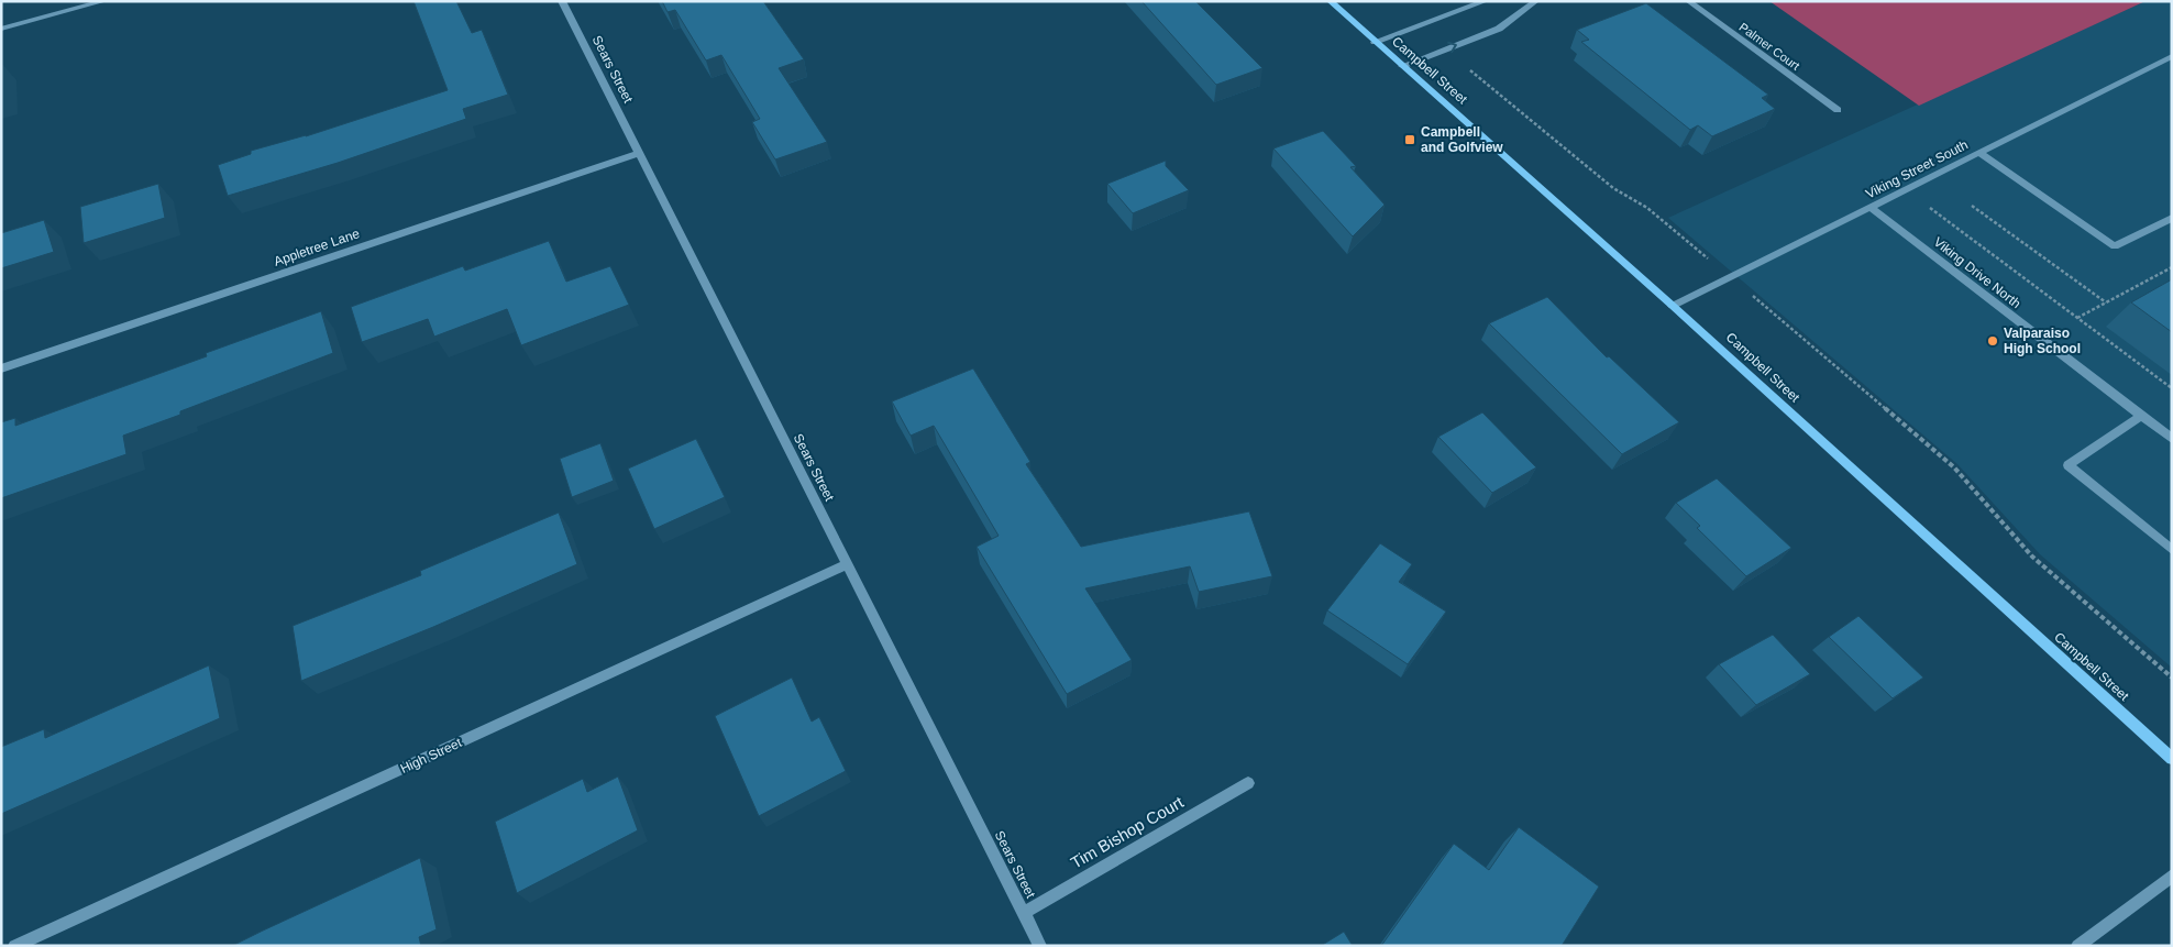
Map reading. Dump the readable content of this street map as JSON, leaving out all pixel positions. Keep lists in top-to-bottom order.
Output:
{
  "streets": {
    "main road": ["Campbell Street"],
    "street": [
      "Palmer Court",
      "Sears Street",
      "Viking Street South",
      "Appletree Lane",
      "Viking Drive North",
      "High Street",
      "Tim Bishop Court"
    ]
  },
  "crossings": [
    ["Sears Street", "Appletree Lane"],
    ["Sears Street", "High Street"],
    ["Sears Street", "Tim Bishop Court"],
    ["Campbell Street", "Viking Street South"],
    ["Viking Street South", "Viking Drive North"]
  ],
  "places": {
    "transit": ["Campbell and Golfview"],
    "other": ["Valparaiso High School"]
  }
}
